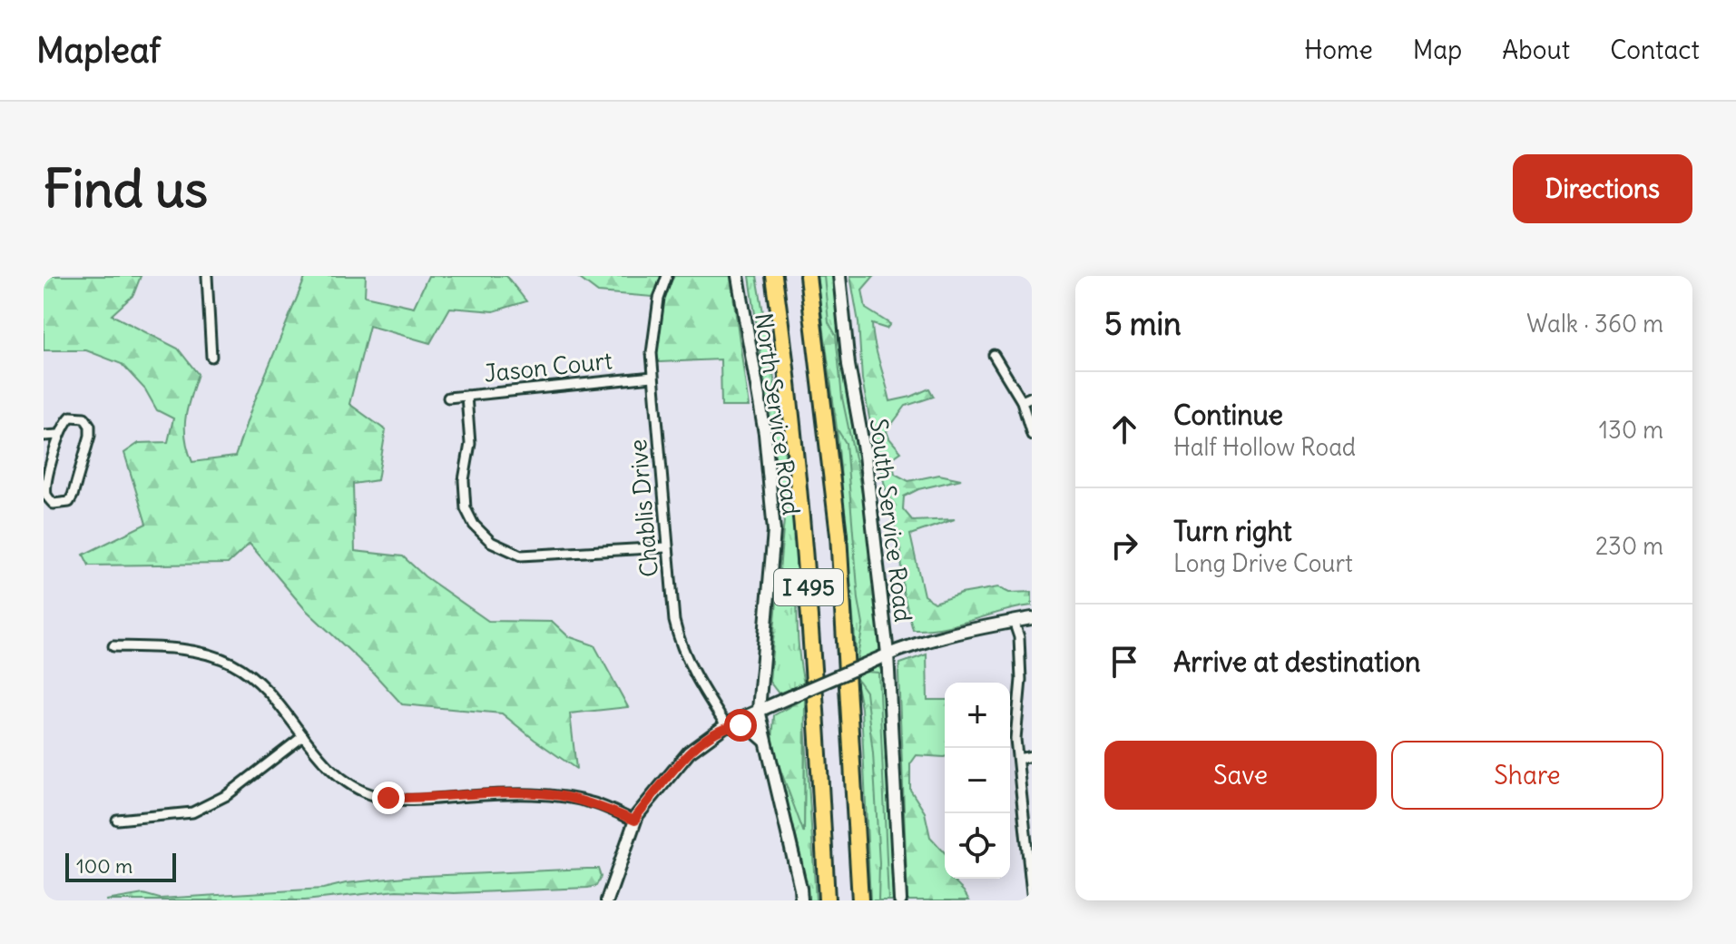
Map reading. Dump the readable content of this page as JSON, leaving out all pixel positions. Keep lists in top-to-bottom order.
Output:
{
  "streets": {
    "highway": ["I 495"],
    "main road": ["North Service Road", "South Service Road"],
    "street": ["Jason Court", "Chablis Drive"]
  },
  "crossings": [
    ["Jason Court", "Chablis Drive"]
  ],
  "scale_bar": "100 m",
  "page": {
    "header": "Mapleaf",
    "nav": [
      "Home",
      "Map",
      "About",
      "Contact"
    ],
    "buttons": [
      "Directions",
      ["Save", "Share"]
    ],
    "title": "Find us",
    "heading": ["5 min", "Walk · 360 m"],
    "list": [
      ["Continue", "Half Hollow Road", "130 m"],
      ["Turn right", "Long Drive Court", "230 m"],
      "Arrive at destination"
    ],
    "map_buttons": ["+", "−"],
    "scale": "100 m"
  }
}
